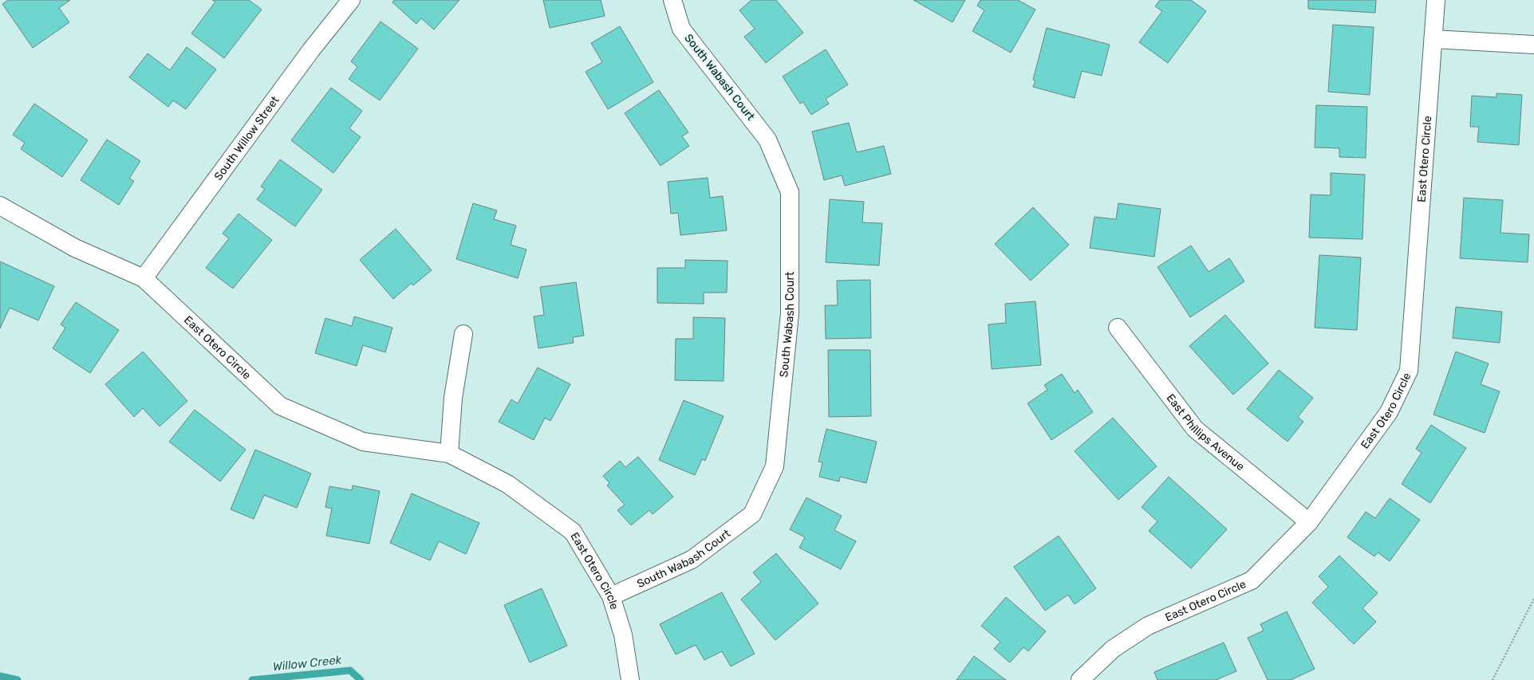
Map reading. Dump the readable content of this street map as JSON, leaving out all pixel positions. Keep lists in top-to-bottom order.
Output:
{
  "streets": {
    "street": [
      "South Wabash Court",
      "South Willow Street",
      "East Otero Circle",
      "East Phillips Avenue"
    ]
  },
  "crossings": [
    ["South Wabash Court", "East Otero Circle"],
    ["South Willow Street", "East Otero Circle"],
    ["East Otero Circle", "East Phillips Avenue"]
  ],
  "water": ["Willow Creek"]
}
